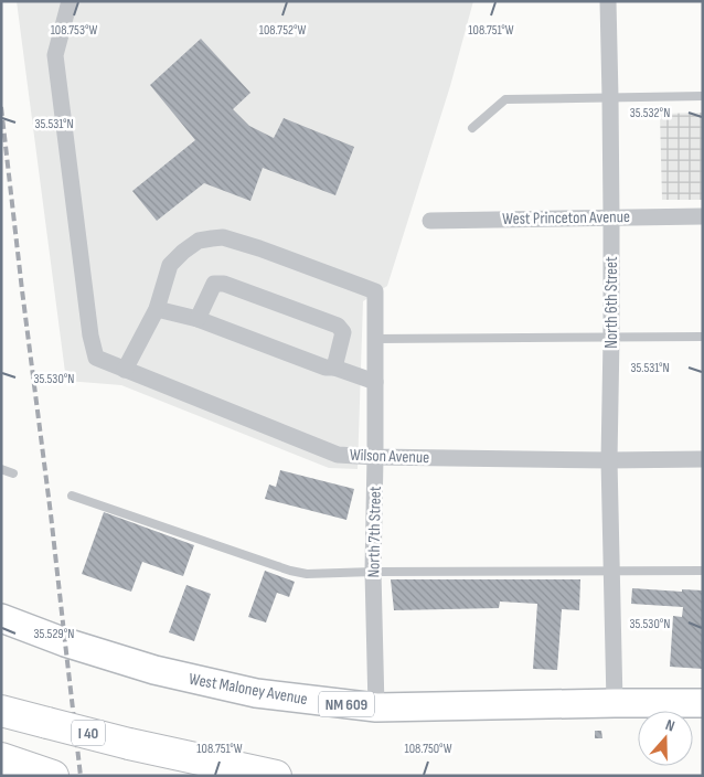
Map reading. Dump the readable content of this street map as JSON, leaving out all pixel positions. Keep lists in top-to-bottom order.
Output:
{
  "streets": {
    "highway": ["I 40"],
    "main road": ["West Maloney Avenue", "NM 609"],
    "street": [
      "West Princeton Avenue",
      "North 6th Street",
      "Wilson Avenue",
      "North 7th Street"
    ]
  },
  "crossings": [
    ["West Princeton Avenue", "North 6th Street"],
    ["North 6th Street", "Wilson Avenue"],
    ["North 6th Street", "West Maloney Avenue"],
    ["Wilson Avenue", "North 7th Street"],
    ["North 7th Street", "West Maloney Avenue"]
  ],
  "north": "top",
  "coordinates": [
    "108.753°W",
    "108.752°W",
    "108.751°W",
    "35.532°N",
    "35.531°N",
    "35.530°N",
    "35.529°N",
    "108.750°W"
  ]
}
